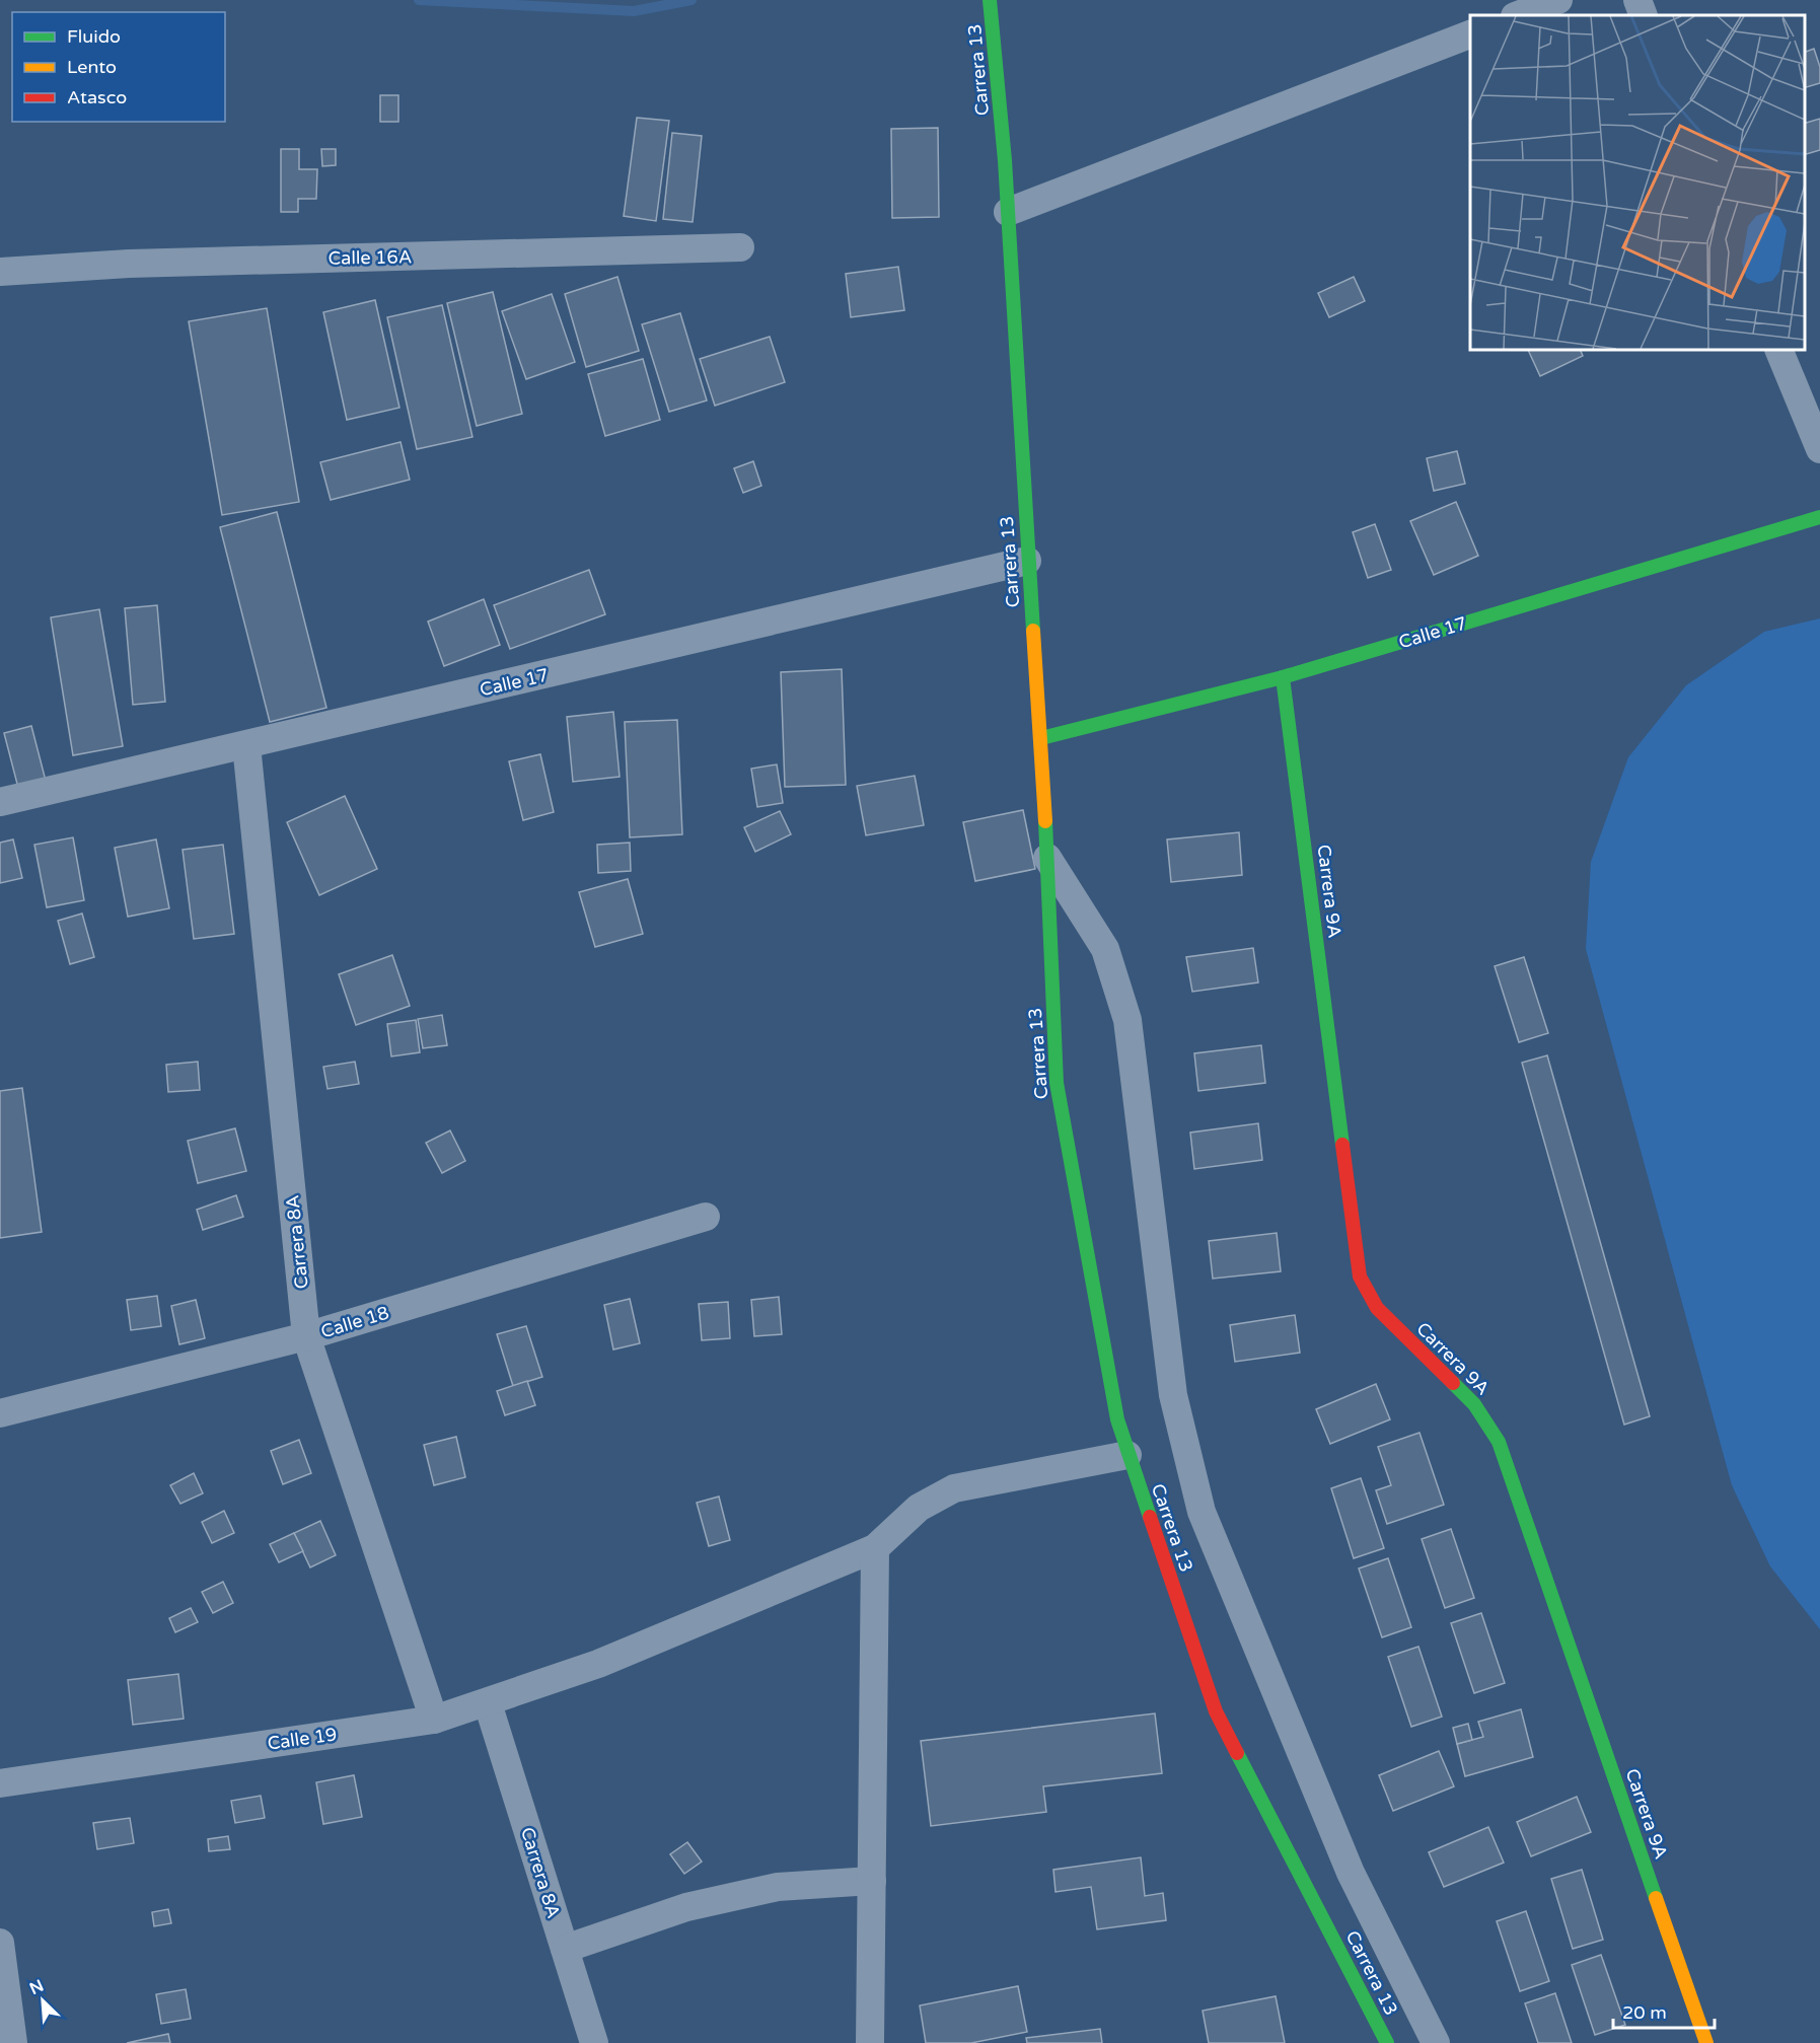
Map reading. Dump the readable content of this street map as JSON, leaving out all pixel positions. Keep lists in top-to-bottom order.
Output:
{
  "streets": {
    "street": [
      "Carrera 13",
      "Calle 16A",
      "Calle 17",
      "Carrera 9A",
      "Carrera 8A",
      "Calle 18",
      "Calle 19"
    ]
  },
  "crossings": [
    ["Carrera 13", "Calle 17"],
    ["Calle 17", "Carrera 9A"],
    ["Calle 17", "Carrera 8A"],
    ["Carrera 8A", "Calle 18"],
    ["Carrera 8A", "Calle 19"]
  ],
  "legend": ["Fluido", "Lento", "Atasco"],
  "scale_bar": "20 m",
  "north": "top left"
}
